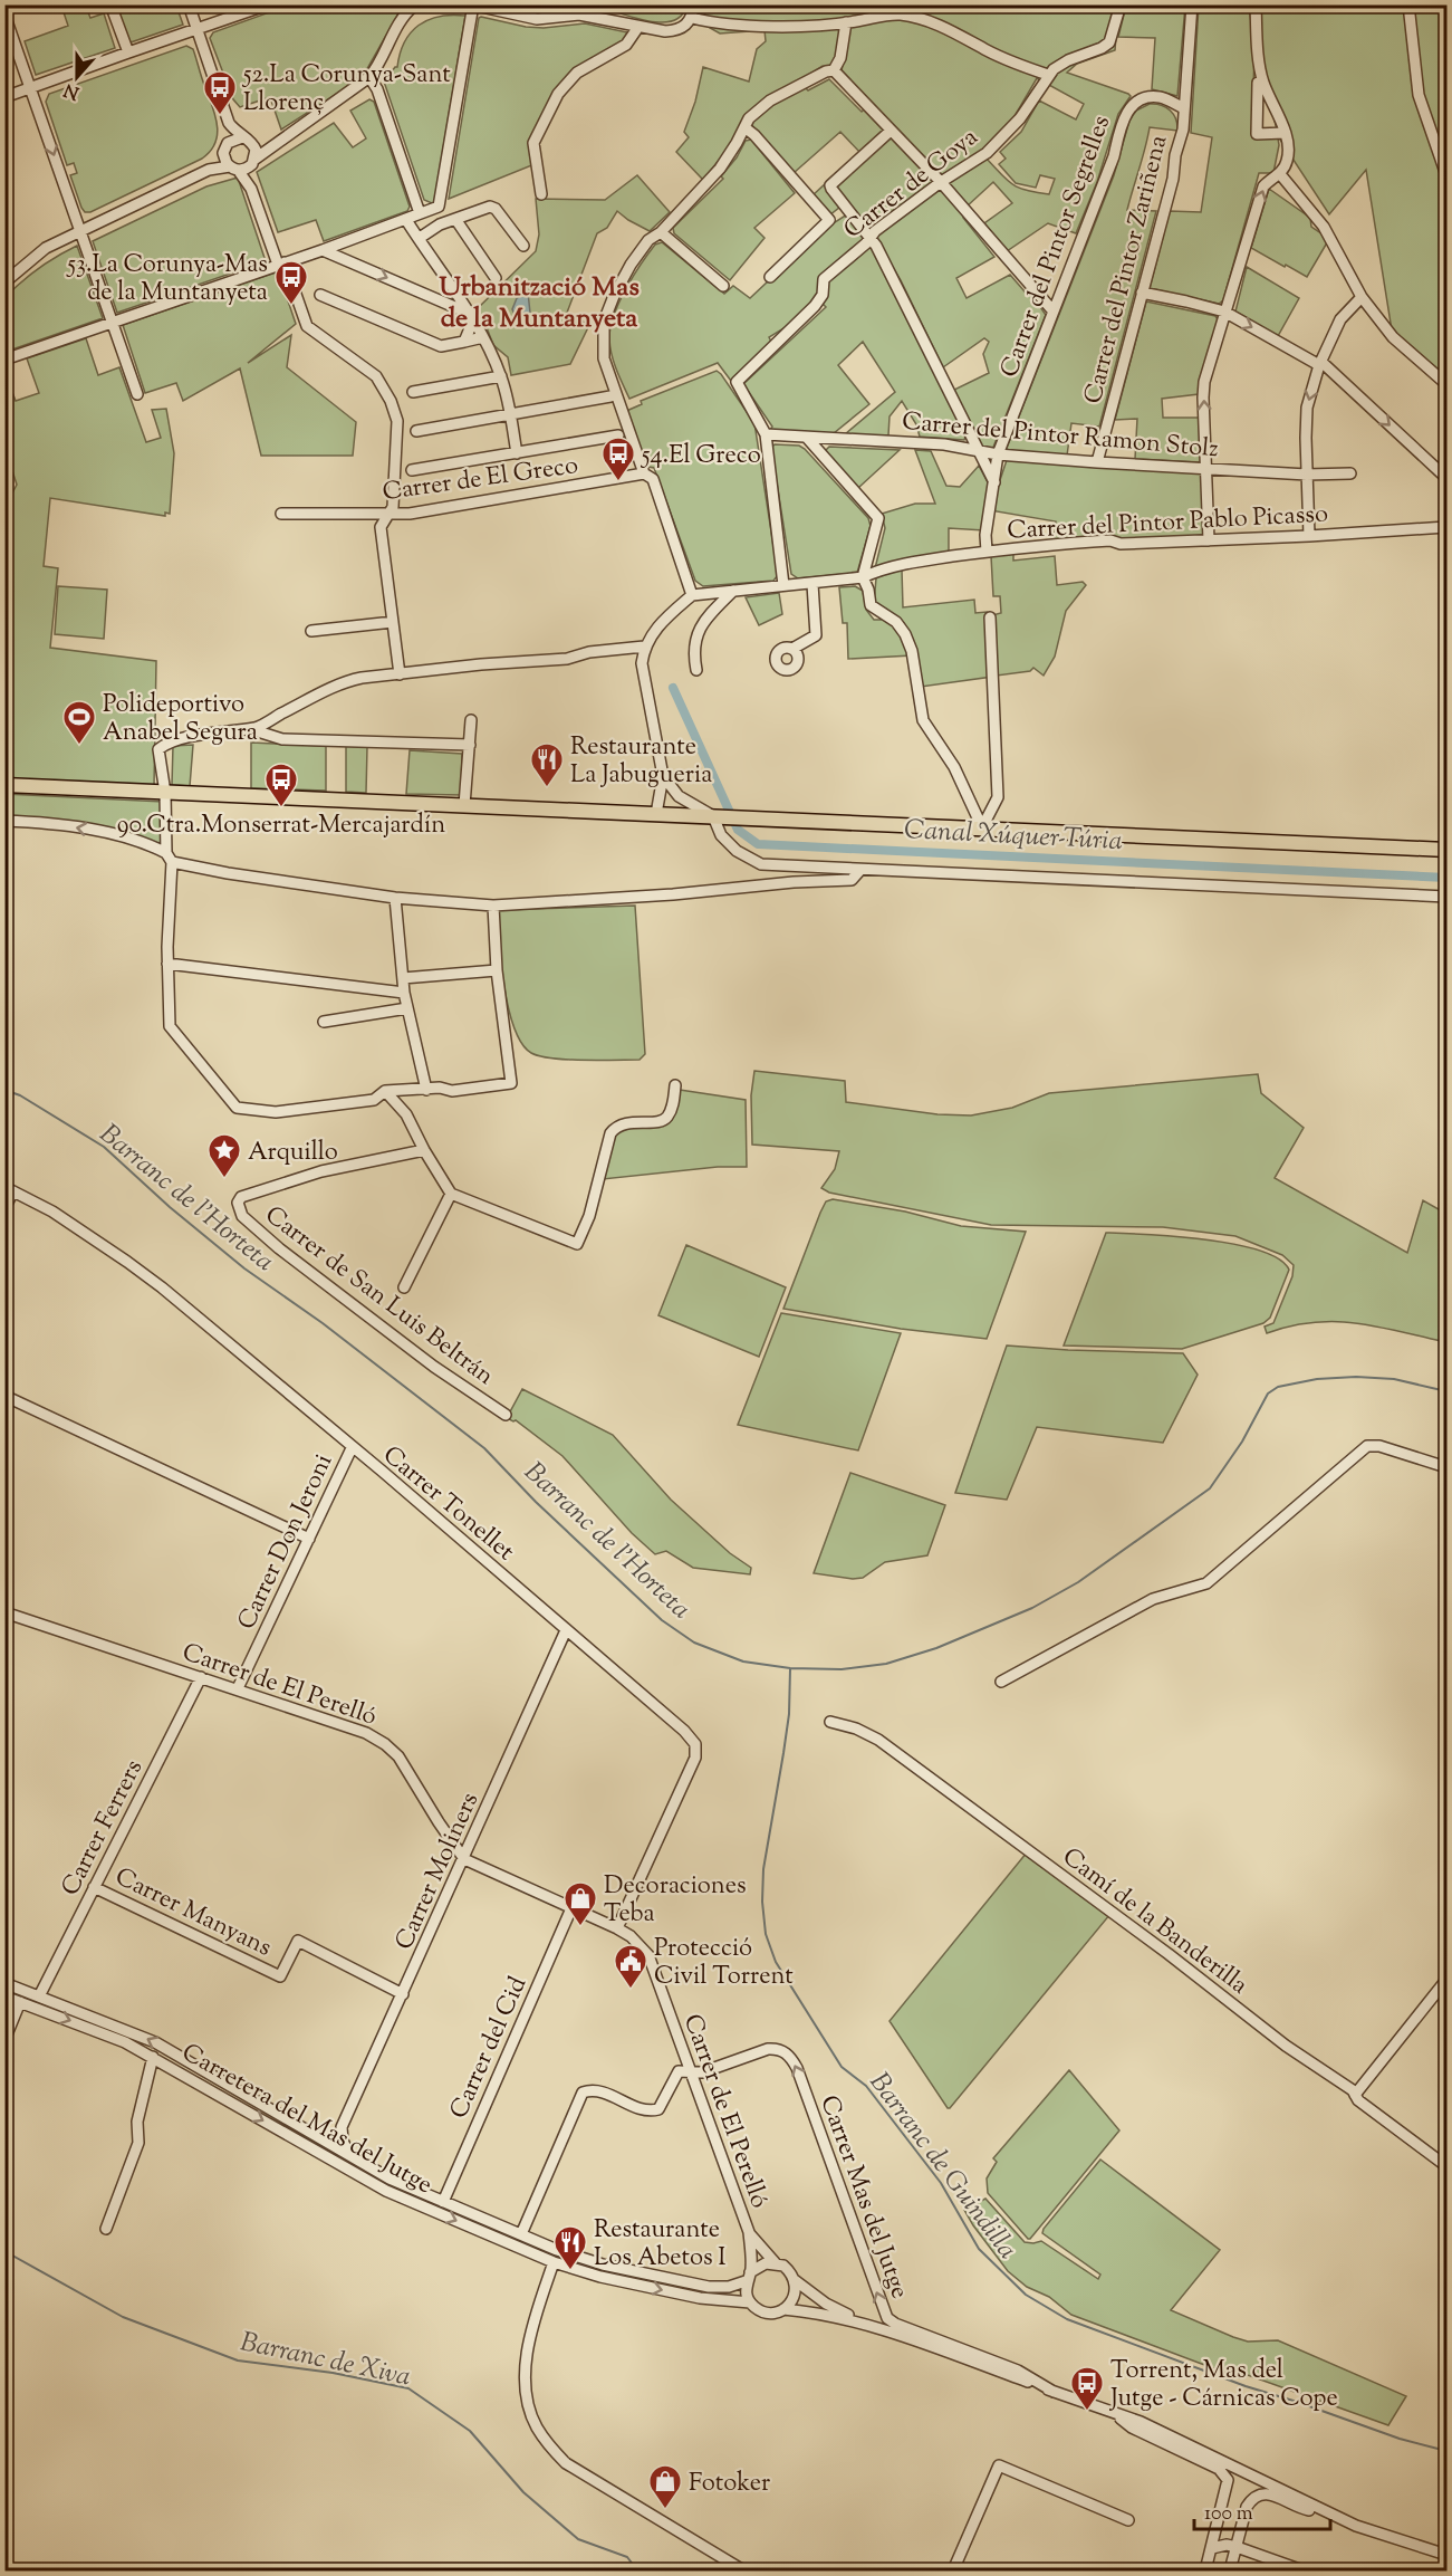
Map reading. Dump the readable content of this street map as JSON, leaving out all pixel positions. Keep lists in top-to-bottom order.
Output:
{
  "streets": {
    "street": [
      "Carrer de Goya",
      "Carrer del Pintor Segrelles",
      "Carrer del Pintor Zariñena",
      "Carrer del Pintor Ramon Stolz",
      "Carrer de El Greco",
      "Carrer del Pintor Pablo Picasso",
      "Carrer de San Luis Beltrán",
      "Carrer Tonellet",
      "Carrer Don Jeroni",
      "Carrer de El Perelló",
      "Carrer Ferrers",
      "Carrer Moliners",
      "Carrer Manyans",
      "Camí de la Banderilla",
      "Carrer del Cid",
      "Carretera del Mas del Jutge",
      "Carrer Mas del Jutge"
    ]
  },
  "crossings": [
    ["Carrer de Goya", "Carrer del Pintor Ramon Stolz"],
    ["Carrer del Pintor Segrelles", "Carrer del Pintor Zariñena"],
    ["Carrer del Pintor Segrelles", "Carrer del Pintor Ramon Stolz"],
    ["Carrer del Pintor Segrelles", "Carrer del Pintor Pablo Picasso"],
    ["Carrer del Pintor Zariñena", "Carrer del Pintor Ramon Stolz"],
    ["Carrer Tonellet", "Carrer Don Jeroni"],
    ["Carrer Tonellet", "Carrer de El Perelló"],
    ["Carrer Tonellet", "Carrer Moliners"],
    ["Carrer Don Jeroni", "Carrer de El Perelló"],
    ["Carrer de El Perelló", "Carrer Ferrers"],
    ["Carrer de El Perelló", "Carrer Moliners"],
    ["Carrer de El Perelló", "Carrer del Cid"],
    ["Carrer de El Perelló", "Carrer Mas del Jutge"],
    ["Carrer Ferrers", "Carrer Manyans"],
    ["Carrer Ferrers", "Carretera del Mas del Jutge"],
    ["Carrer Moliners", "Carrer Manyans"],
    ["Carrer del Cid", "Carretera del Mas del Jutge"]
  ],
  "districts": ["Urbanització Mas de la Muntanyeta"],
  "water": [
    "Canal Xúquer-Túria",
    "Barranc de l'Horteta",
    "Barranc de Guindilla",
    "Barranc de Xiva"
  ],
  "places": {
    "bus stop": [
      "52.La Corunya-Sant Llorenç",
      "53.La Corunya-Mas de la Muntanyeta",
      "54.El Greco",
      "90.Ctra.Monserrat-Mercajardín",
      "Torrent, Mas del Jutge - Cárnicas Cope"
    ],
    "sports": ["Polideportivo Anabel Segura"],
    "restaurant": ["Restaurante La Jabugueria", "Restaurante Los Abetos I"],
    "place": ["Arquillo"],
    "shop": ["Decoraciones Teba", "Fotoker"],
    "public building": ["Protecció Civil Torrent"]
  },
  "scale_bar": "100 m",
  "north": "bottom"
}
